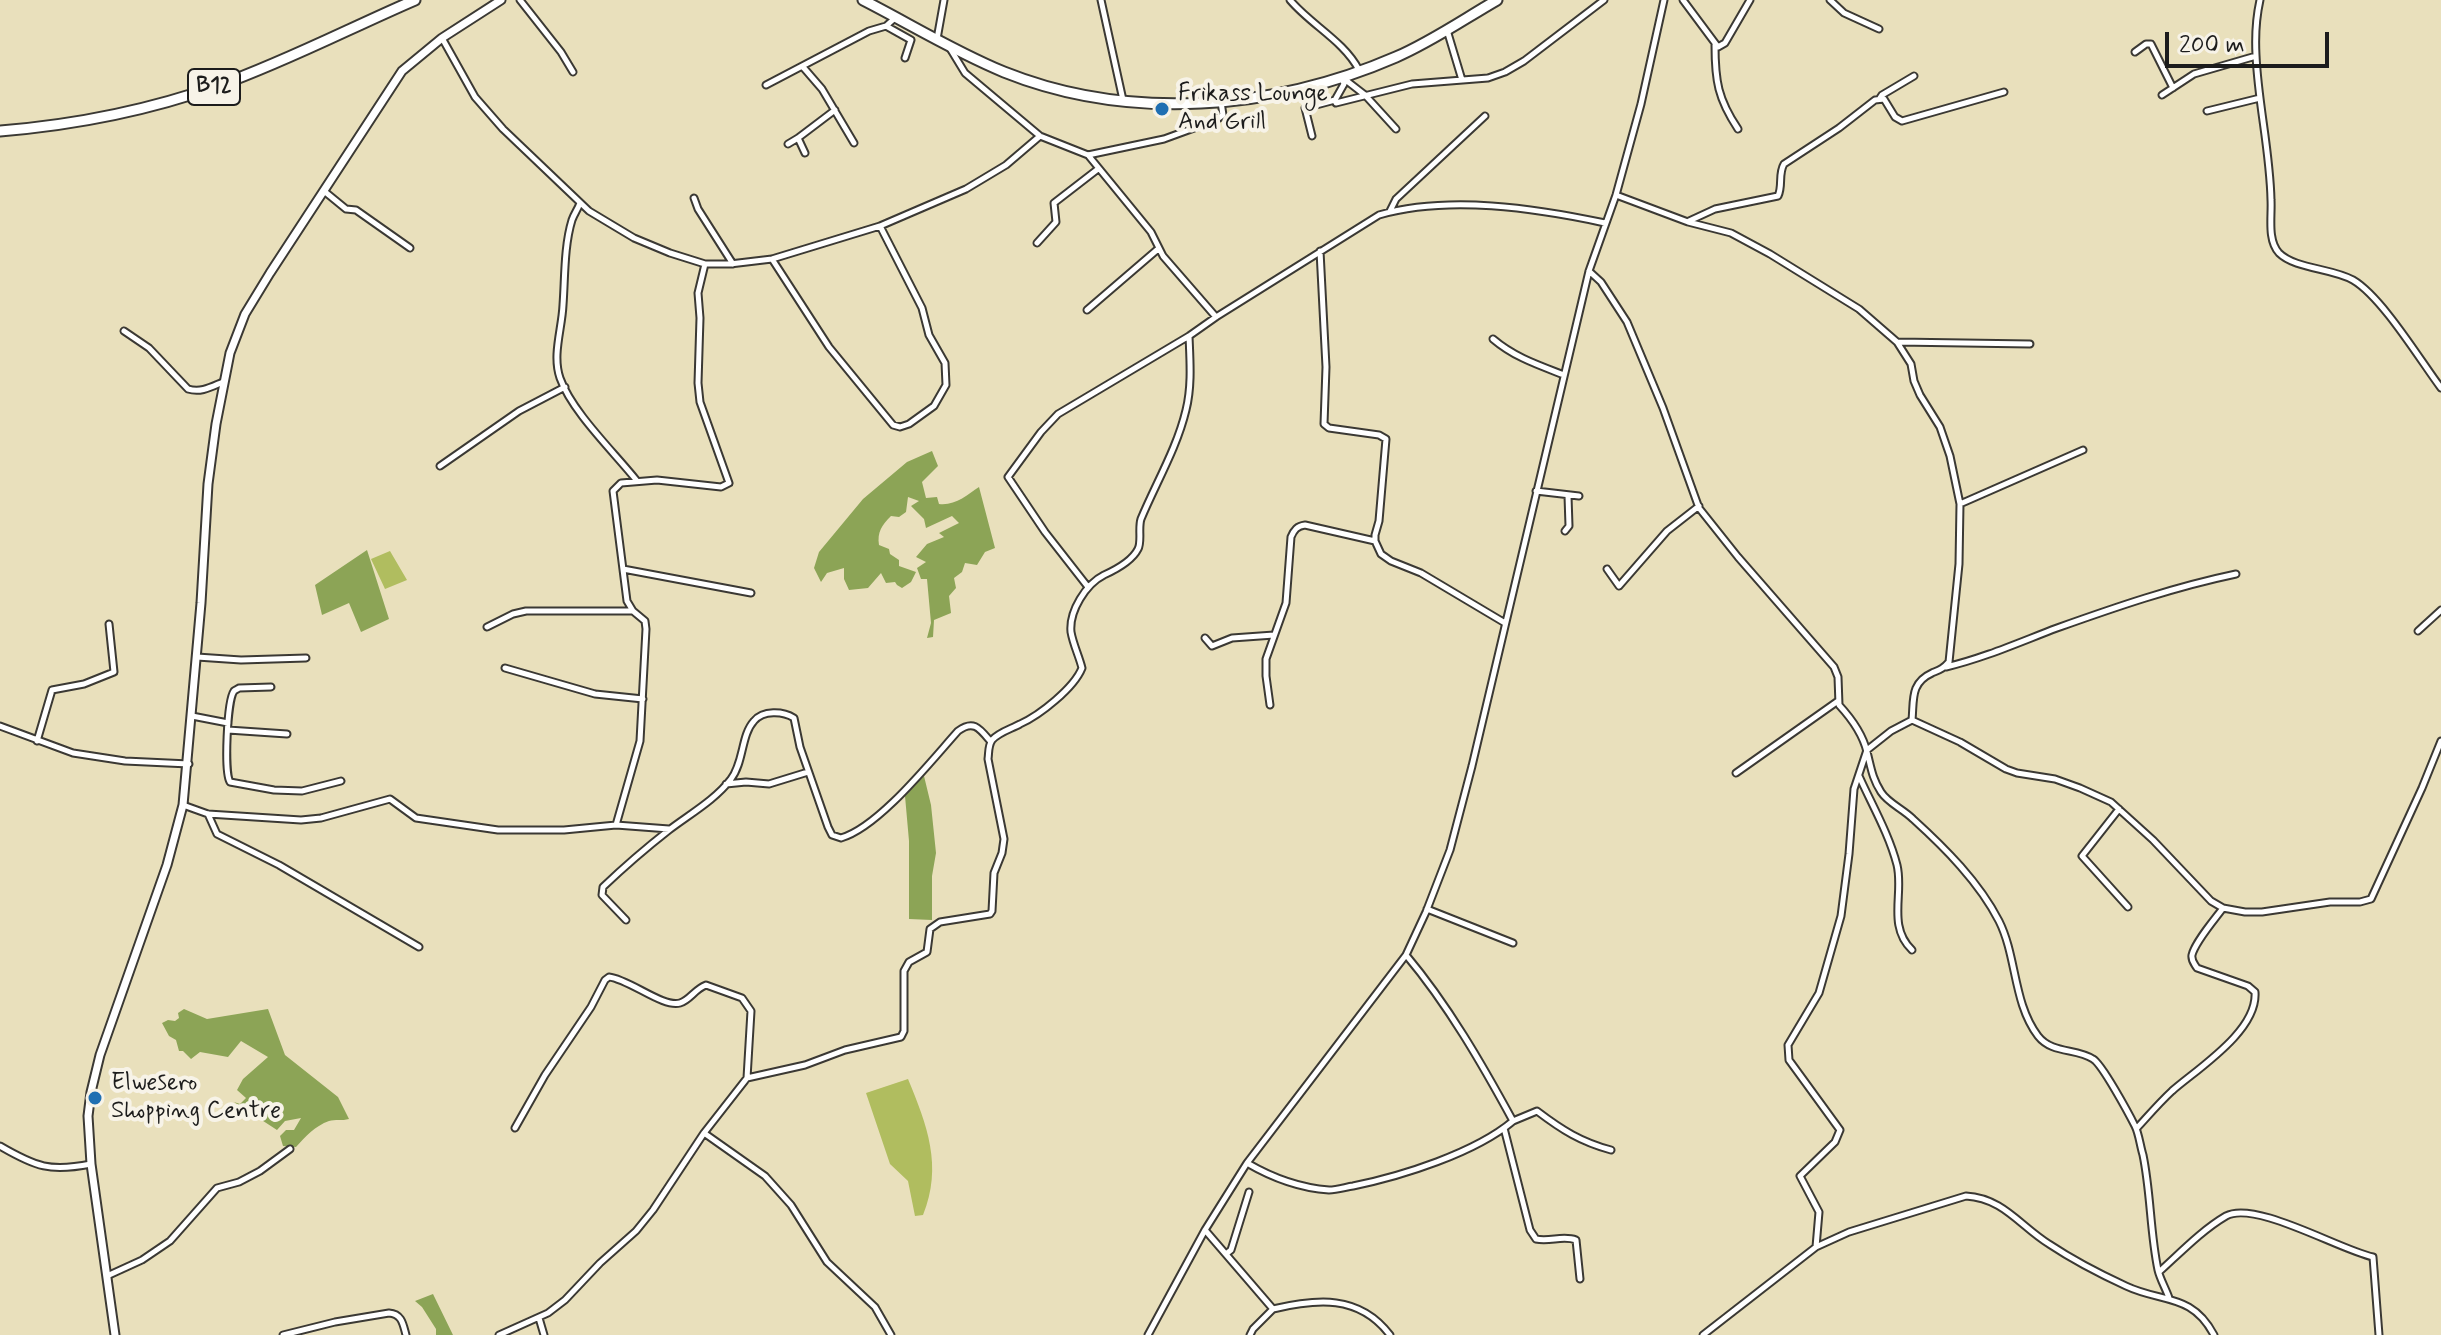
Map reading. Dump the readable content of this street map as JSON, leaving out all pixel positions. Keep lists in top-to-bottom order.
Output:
{
  "streets": {
    "highway": ["B12"]
  },
  "places": ["Frikass Lounge And Grill", "Elwesero Shopping Centre"],
  "scale_bar": "200 m"
}
